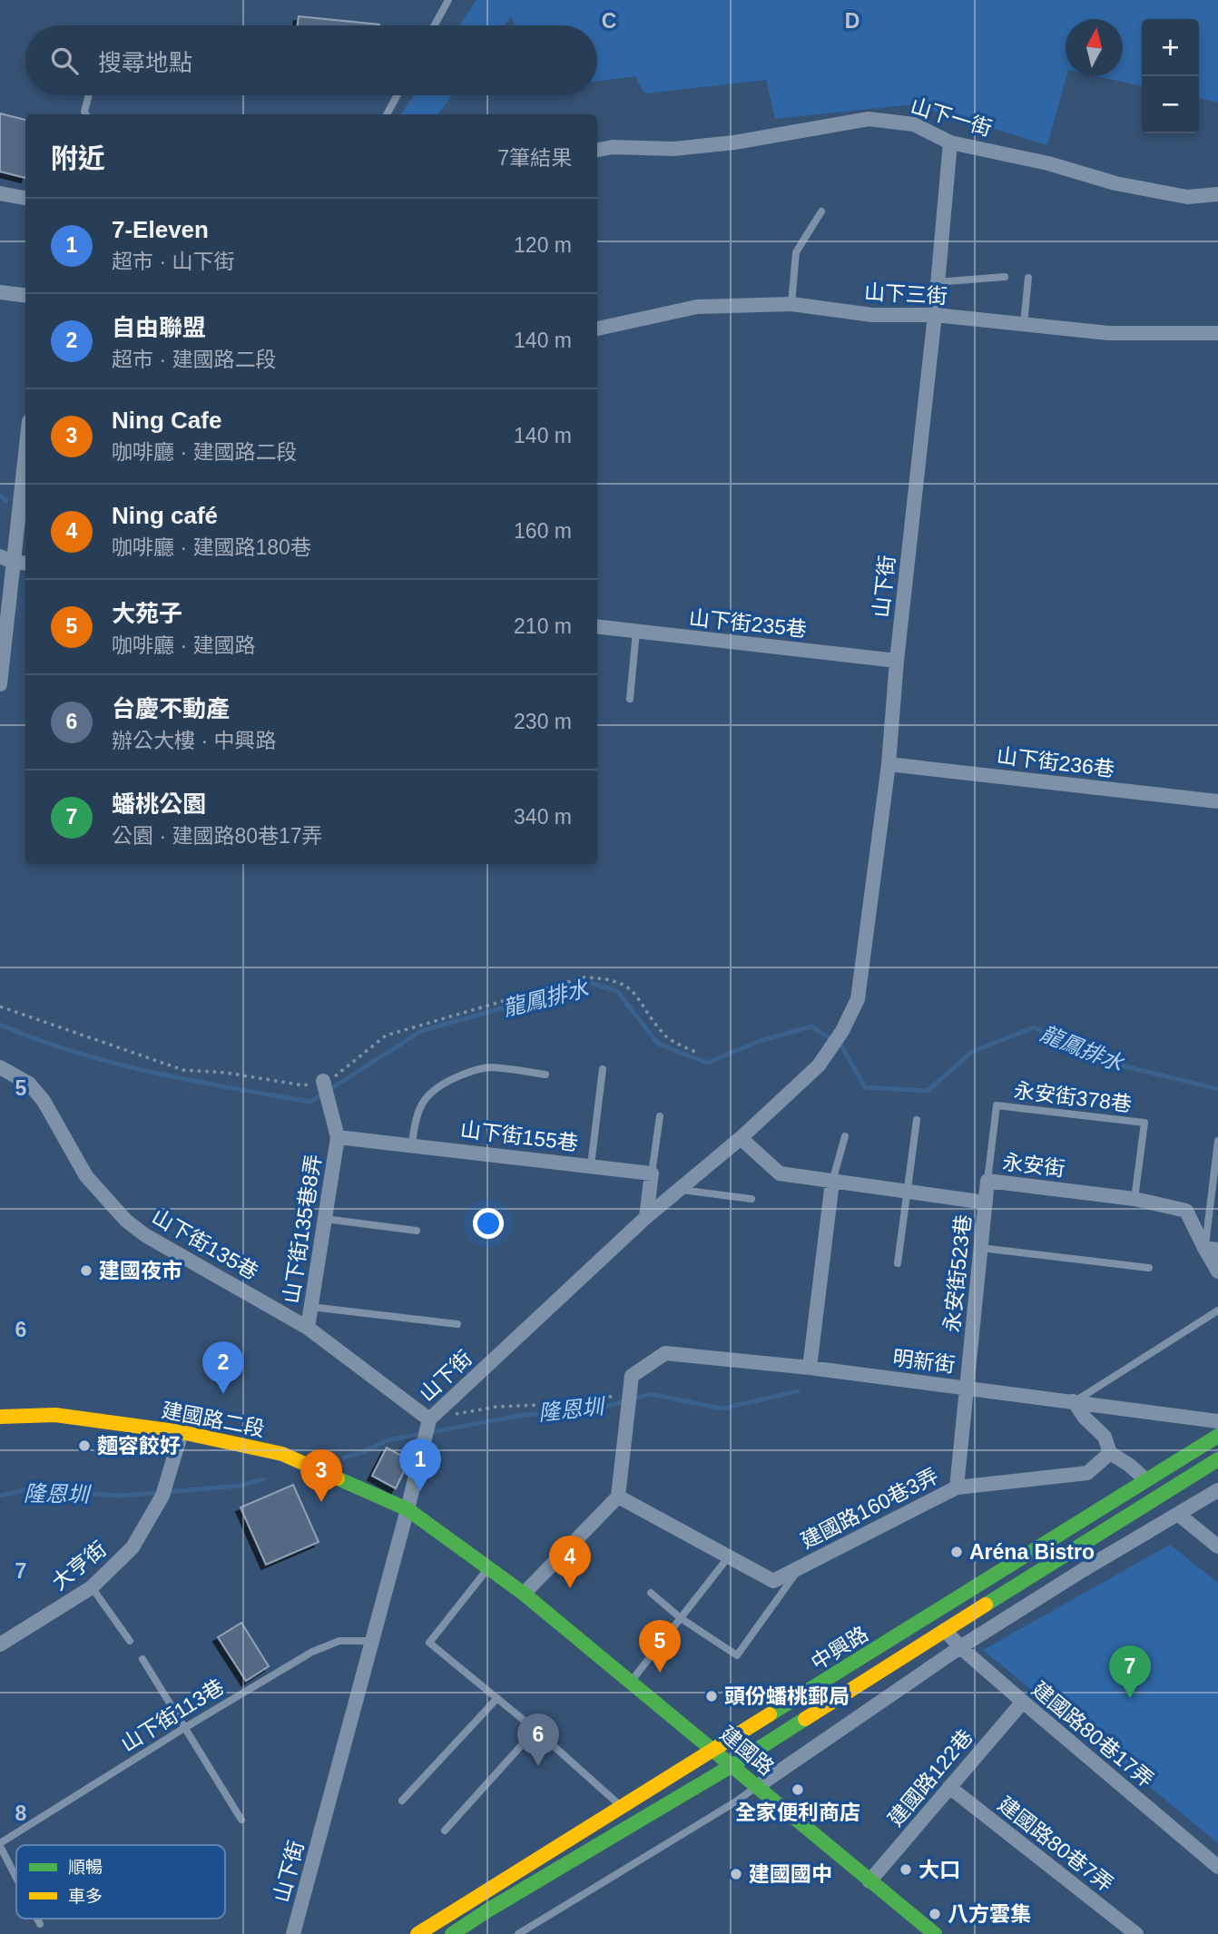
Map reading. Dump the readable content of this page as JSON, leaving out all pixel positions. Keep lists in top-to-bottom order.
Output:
{
  "streets": {
    "street": [
      "山下一街",
      "山下三街",
      "山下街",
      "山下街235巷",
      "山下街236巷",
      "山下街155巷",
      "永安街",
      "山下街135巷8弄",
      "山下街135巷",
      "永安街523巷",
      "明新街",
      "建國路二段",
      "建國路160巷3弄",
      "大亨街",
      "中興路",
      "建國路80巷17弄",
      "建國路",
      "建國路122巷",
      "建國路80巷7弄"
    ],
    "lane": ["永安街378巷", "山下街113巷"]
  },
  "crossings": [
    ["山下一街", "山下街"],
    ["山下三街", "山下街"],
    ["山下街", "山下街235巷"],
    ["山下街", "山下街236巷"],
    ["山下街", "山下街135巷"],
    ["山下街", "建國路二段"],
    ["山下街", "山下街113巷"],
    ["山下街", "建國路"],
    ["永安街378巷", "永安街"],
    ["山下街155巷", "山下街135巷8弄"],
    ["永安街", "永安街523巷"],
    ["山下街135巷8弄", "山下街135巷"],
    ["永安街523巷", "明新街"],
    ["永安街523巷", "建國路160巷3弄"],
    ["建國路二段", "大亨街"],
    ["建國路二段", "建國路"],
    ["中興路", "建國路80巷17弄"],
    ["中興路", "建國路"],
    ["建國路80巷17弄", "建國路122巷"],
    ["建國路", "建國路122巷"],
    ["建國路122巷", "建國路80巷7弄"]
  ],
  "water": ["龍鳳排水", "隆恩圳"],
  "places": [
    "建國夜市",
    "麵容餃好",
    "Aréna Bistro",
    "頭份蟠桃郵局",
    "全家便利商店",
    "大口",
    "建國國中",
    "八方雲集"
  ],
  "legend": ["順暢", "車多"],
  "north": "top",
  "page": {
    "map_buttons": ["+", "−"],
    "search": "搜尋地點",
    "heading": ["附近", "7筆結果"],
    "list": [
      {
        "mark": "1",
        "name": "7-Eleven",
        "note": "超市 · 山下街",
        "value": "120 m"
      },
      {
        "mark": "2",
        "name": "自由聯盟",
        "note": "超市 · 建國路二段",
        "value": "140 m"
      },
      {
        "mark": "3",
        "name": "Ning Cafe",
        "note": "咖啡廳 · 建國路二段",
        "value": "140 m"
      },
      {
        "mark": "4",
        "name": "Ning café",
        "note": "咖啡廳 · 建國路180巷",
        "value": "160 m"
      },
      {
        "mark": "5",
        "name": "大苑子",
        "note": "咖啡廳 · 建國路",
        "value": "210 m"
      },
      {
        "mark": "6",
        "name": "台慶不動產",
        "note": "辦公大樓 · 中興路",
        "value": "230 m"
      },
      {
        "mark": "7",
        "name": "蟠桃公園",
        "note": "公園 · 建國路80巷17弄",
        "value": "340 m"
      }
    ],
    "pins": [
      "2",
      "1",
      "3",
      "4",
      "5",
      "7",
      "6"
    ]
  },
  "grid": {
    "columns": ["C", "D"],
    "rows": [
      "5",
      "6",
      "7",
      "8"
    ]
  }
}
